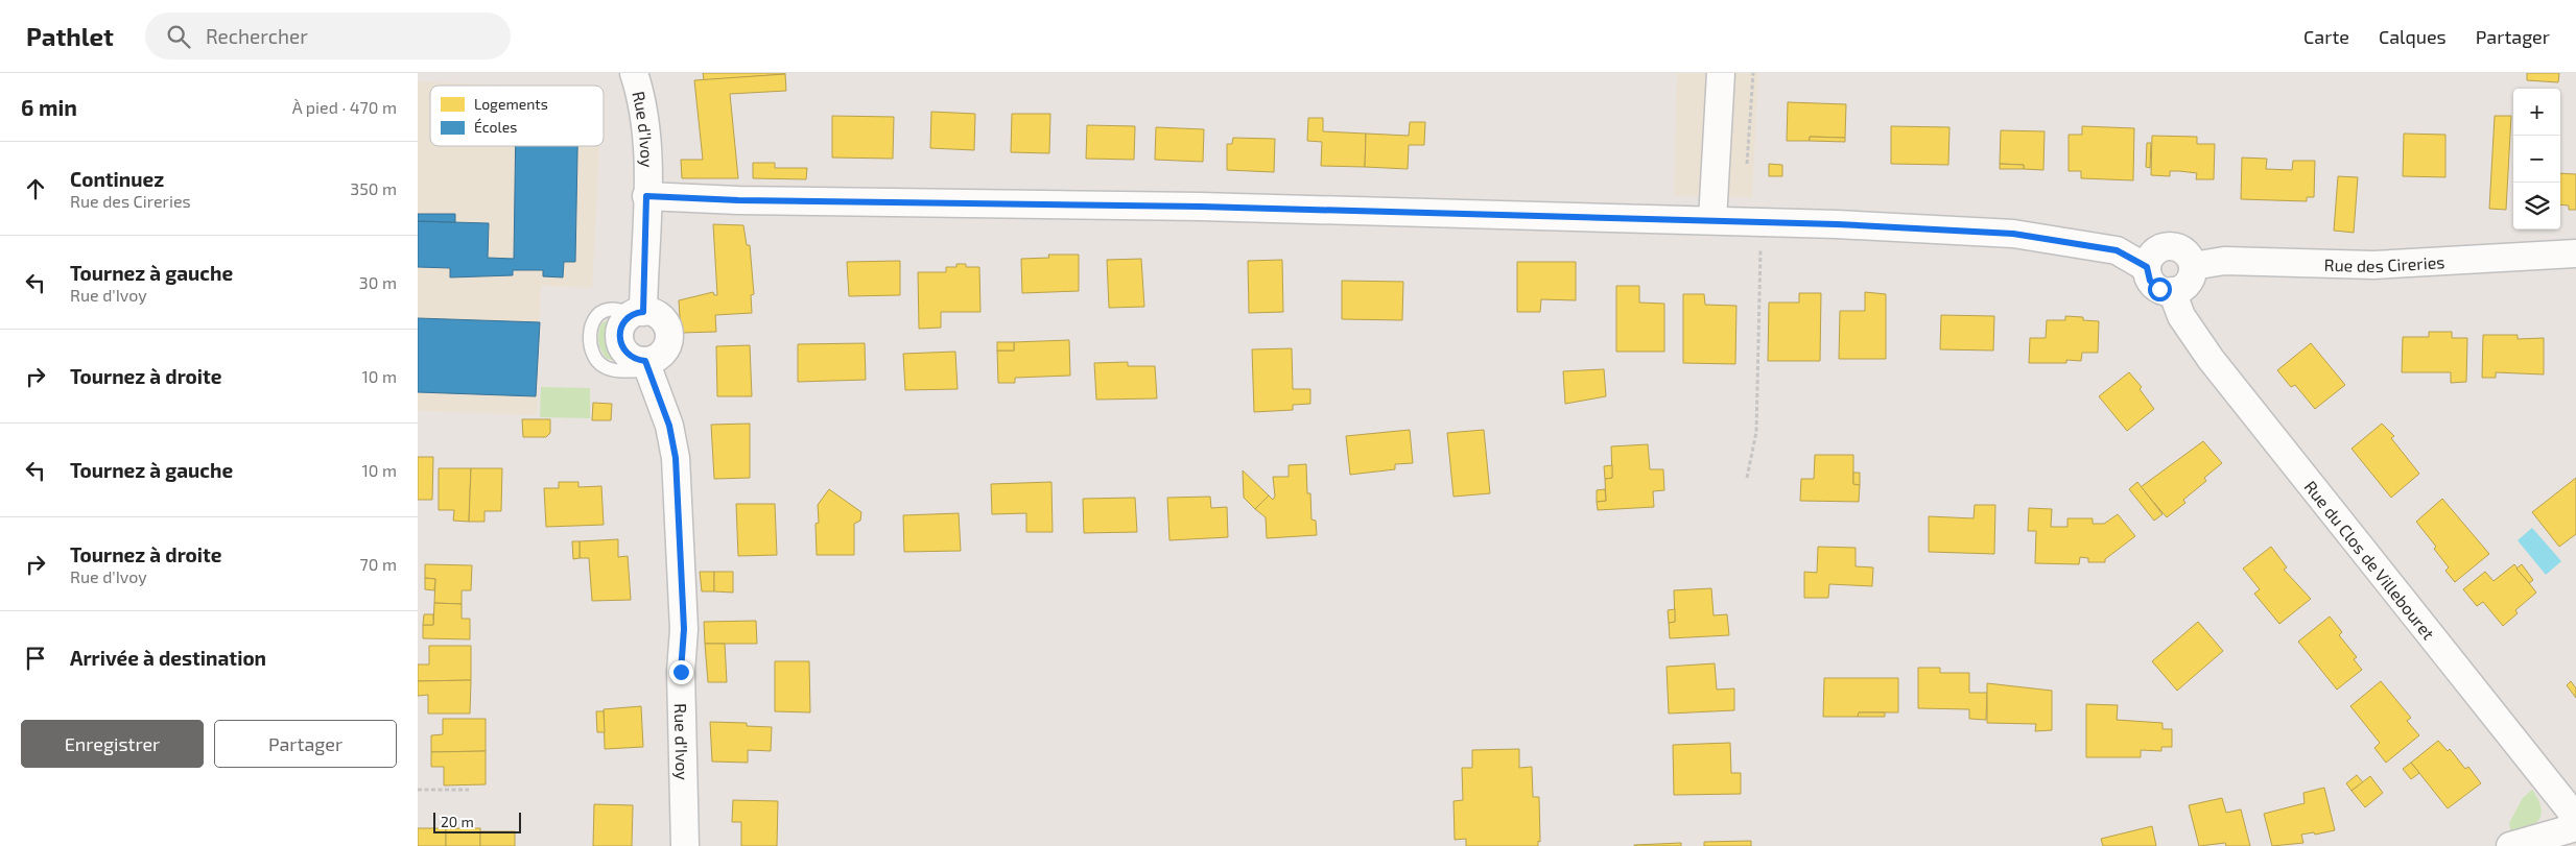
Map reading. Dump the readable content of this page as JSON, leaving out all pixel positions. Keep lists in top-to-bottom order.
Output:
{
  "streets": {
    "street": ["Rue d'Ivoy", "Rue des Cireries", "Rue du Clos de Villebouret"]
  },
  "crossings": [
    ["Rue des Cireries", "Rue du Clos de Villebouret"]
  ],
  "legend": ["Logements", "Écoles"],
  "scale_bar": "20 m",
  "page": {
    "header": "Pathlet",
    "search": "Rechercher",
    "nav": ["Carte", "Calques", "Partager"],
    "heading": ["6 min", "À pied · 470 m"],
    "map_buttons": ["+", "−"],
    "list": [
      ["Continuez", "Rue des Cireries", "350 m"],
      ["Tournez à gauche", "Rue d'Ivoy", "30 m"],
      ["Tournez à droite", "10 m"],
      ["Tournez à gauche", "10 m"],
      ["Tournez à droite", "Rue d'Ivoy", "70 m"],
      "Arrivée à destination"
    ],
    "buttons": ["Enregistrer", "Partager"],
    "scale": "20 m"
  }
}
